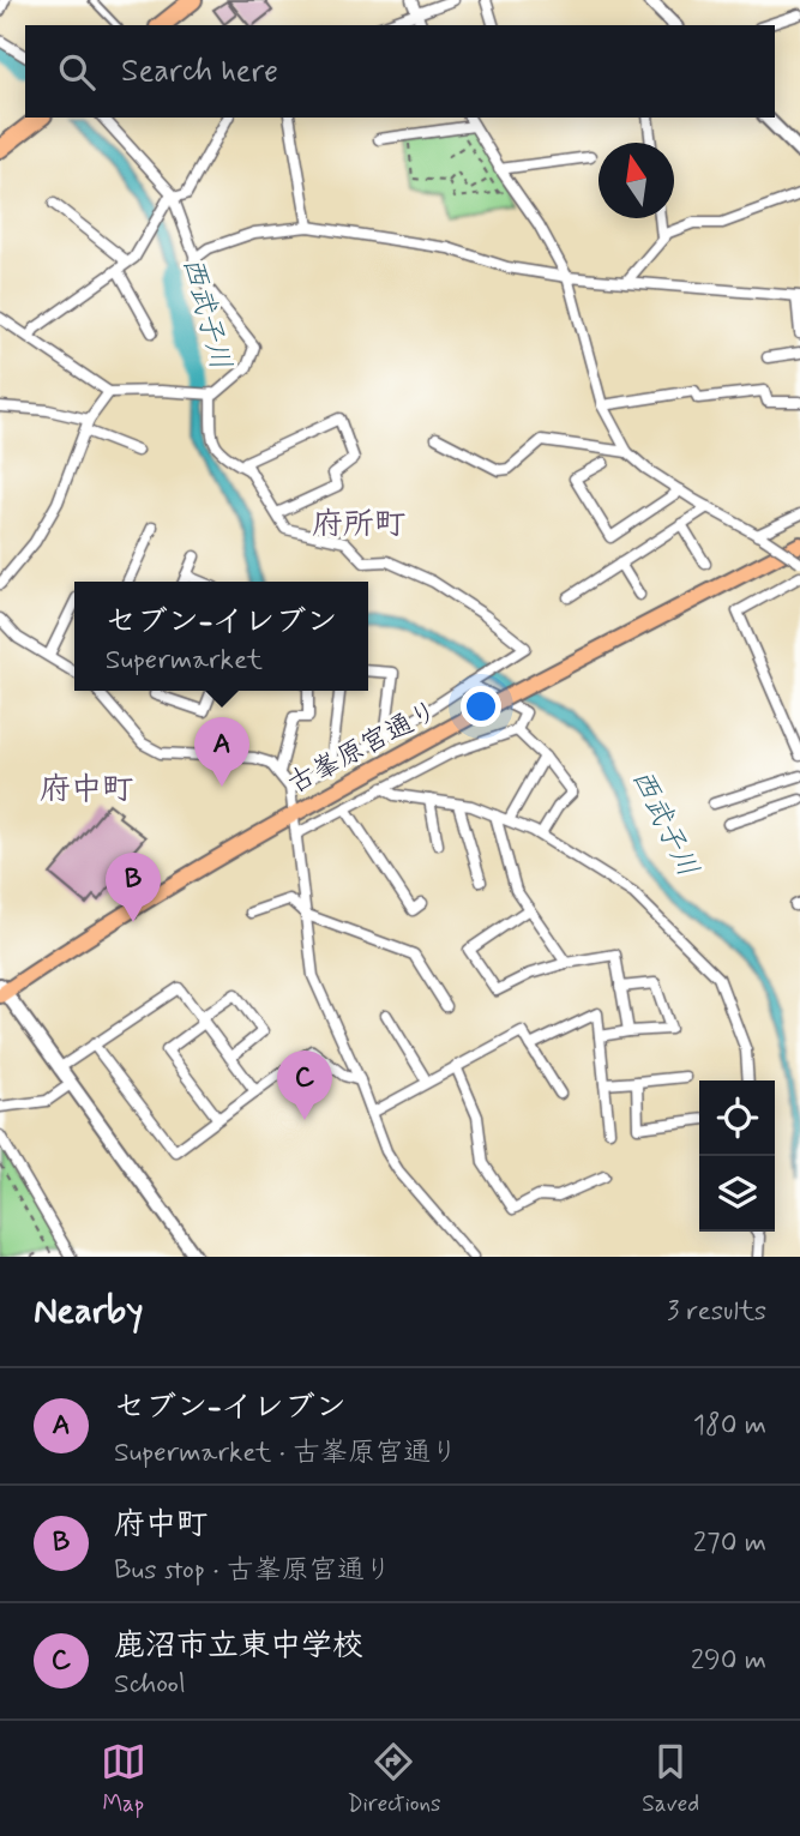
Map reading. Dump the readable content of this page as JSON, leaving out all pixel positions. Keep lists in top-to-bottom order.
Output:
{
  "streets": {
    "main road": ["古峯原宮通り"]
  },
  "districts": ["府所町", "府中町"],
  "water": ["西武子川"],
  "north": "top",
  "page": {
    "search": "Search here",
    "popup": ["セブン-イレブン", "Supermarket"],
    "pins": ["A", "B", "C"],
    "heading": ["Nearby", "3 results"],
    "list": [
      {
        "mark": "A",
        "name": "セブン-イレブン",
        "note": "Supermarket · 古峯原宮通り",
        "value": "180 m"
      },
      {
        "mark": "B",
        "name": "府中町",
        "note": "Bus stop · 古峯原宮通り",
        "value": "270 m"
      },
      {
        "mark": "C",
        "name": "鹿沼市立東中学校",
        "note": "School",
        "value": "290 m"
      }
    ],
    "nav": ["Map", "Directions", "Saved"]
  }
}
